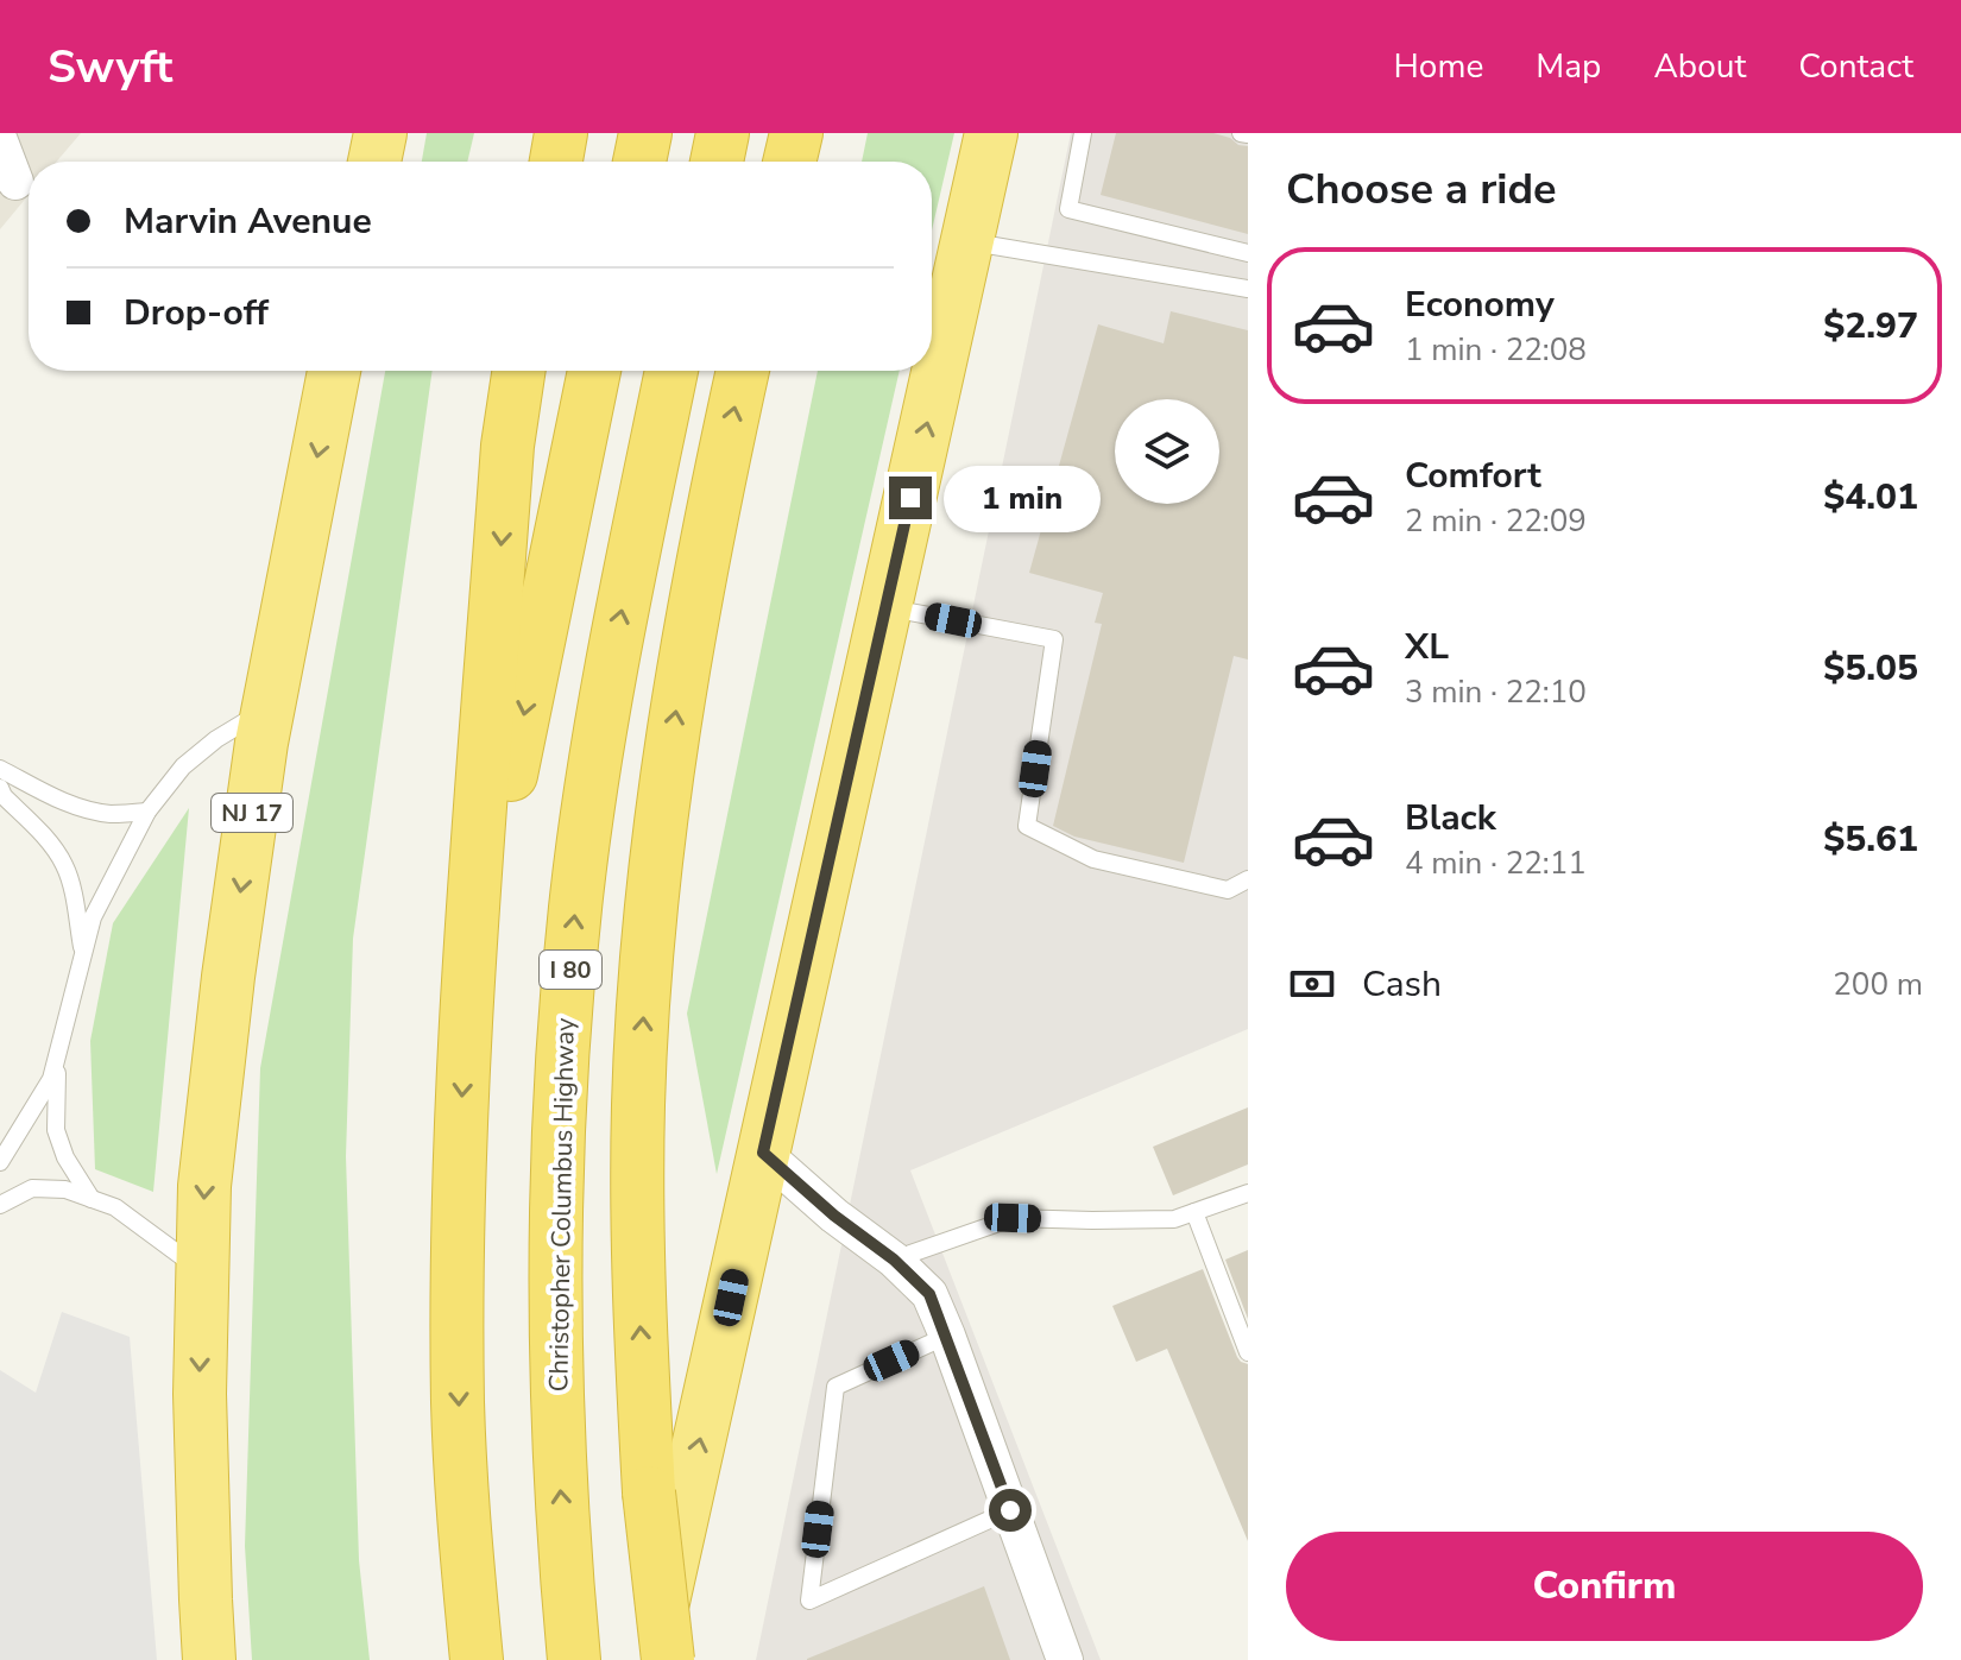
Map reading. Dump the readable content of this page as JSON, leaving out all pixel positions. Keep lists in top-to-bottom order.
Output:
{
  "streets": {
    "highway": ["NJ 17", "I 80", "Christopher Columbus Highway"]
  },
  "page": {
    "header": "Swyft",
    "nav": [
      "Home",
      "Map",
      "About",
      "Contact"
    ],
    "heading": "Choose a ride",
    "banner": ["Marvin Avenue", "Drop-off"],
    "list": [
      {
        "name": "Economy",
        "note": "1 min · 22:08",
        "value": "$2.97"
      },
      {
        "name": "Comfort",
        "note": "2 min · 22:09",
        "value": "$4.01"
      },
      {
        "name": "XL",
        "note": "3 min · 22:10",
        "value": "$5.05"
      },
      {
        "name": "Black",
        "note": "4 min · 22:11",
        "value": "$5.61"
      }
    ],
    "bubble": "1 min",
    "pay": ["Cash", "200 m"],
    "buttons": "Confirm"
  }
}
